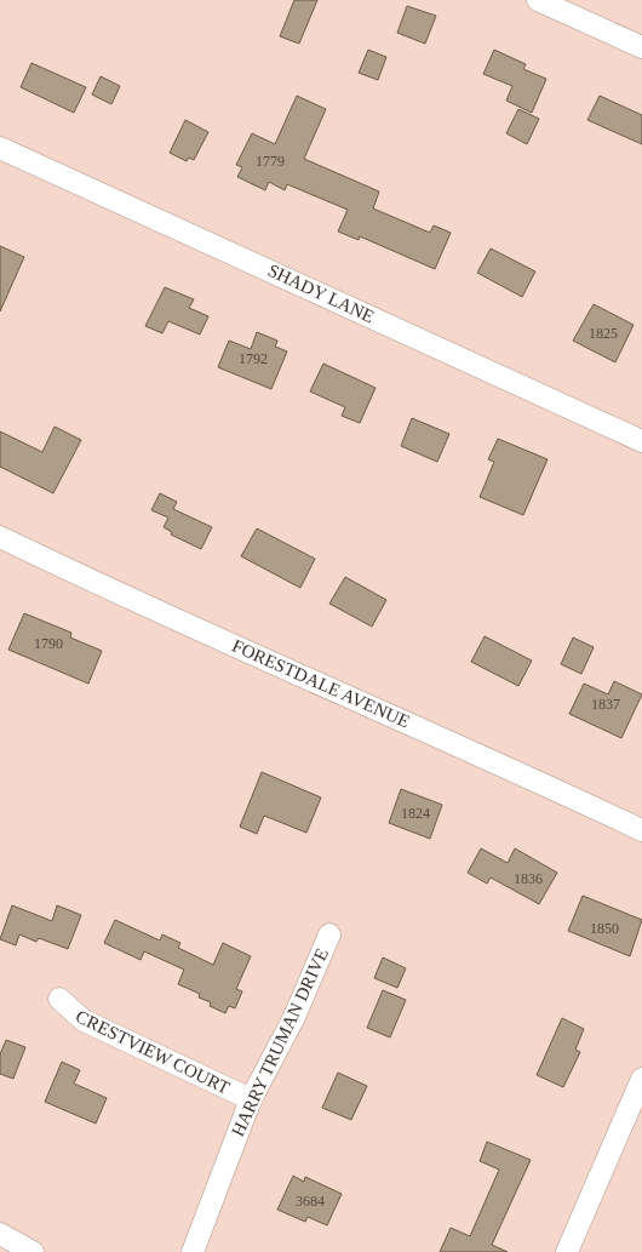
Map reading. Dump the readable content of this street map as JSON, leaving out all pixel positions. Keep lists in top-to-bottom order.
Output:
{
  "streets": {
    "street": [
      "SHADY LANE",
      "FORESTDALE AVENUE",
      "HARRY TRUMAN DRIVE",
      "CRESTVIEW COURT"
    ]
  },
  "crossings": [
    ["HARRY TRUMAN DRIVE", "CRESTVIEW COURT"]
  ],
  "house_numbers": [
    "1779",
    "1825",
    "1792",
    "1790",
    "1837",
    "1824",
    "1836",
    "1850",
    "3684"
  ]
}
